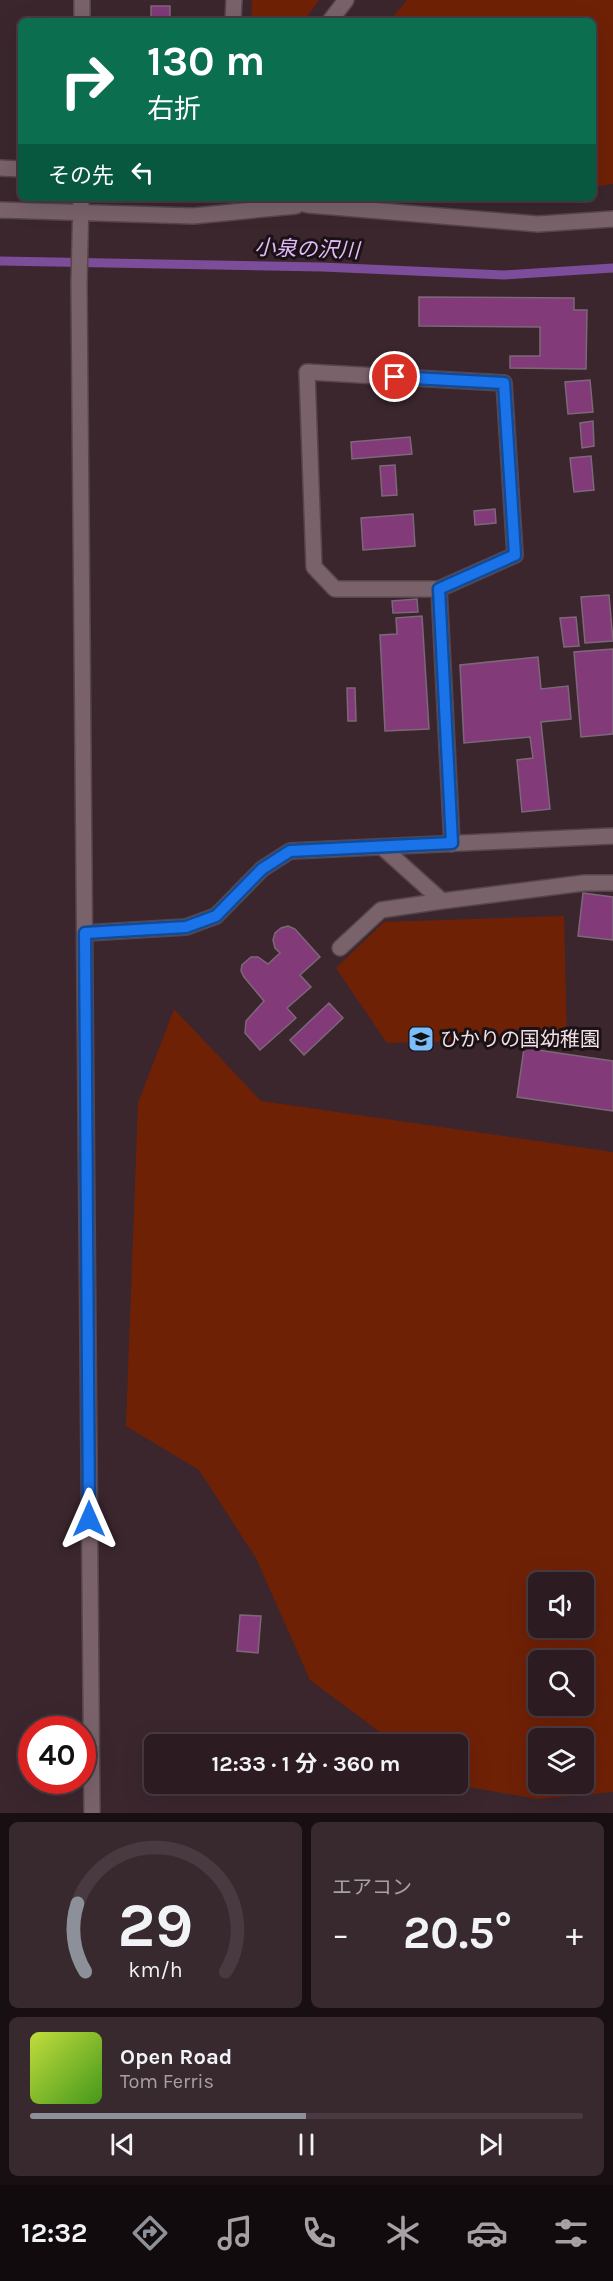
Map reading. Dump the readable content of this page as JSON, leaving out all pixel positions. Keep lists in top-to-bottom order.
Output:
{
  "water": ["小泉の沢川"],
  "places": {
    "school or university": ["ひかりの国幼稚園"]
  },
  "page": {
    "turn": ["130 m", "右折"],
    "then": "その先",
    "limit": "40",
    "trip": "12:33 · 1 分 · 360 m",
    "tile": "エアコン",
    "heat": ["−", "20.5°", "+"],
    "song": ["Open Road", "Tom Ferris"],
    "tabs": "12:32",
    "gauge": ["29", "km/h"]
  }
}
